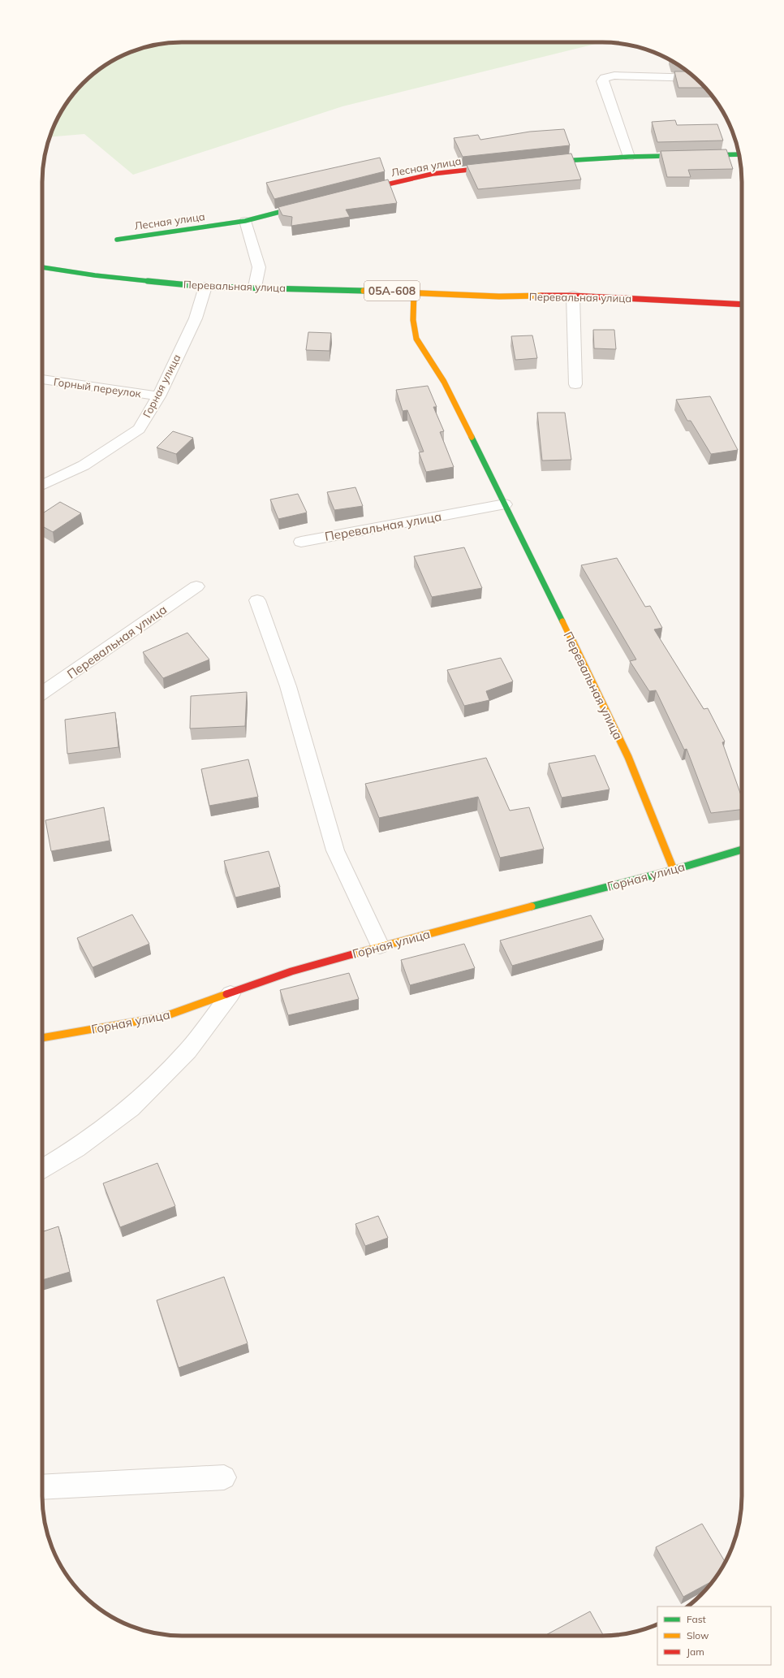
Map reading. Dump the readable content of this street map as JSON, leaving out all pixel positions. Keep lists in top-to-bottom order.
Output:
{
  "streets": {
    "main road": [
      "Лесная улица",
      "Перевальная улица",
      "05А-608",
      "Горная улица"
    ],
    "street": ["Горный переулок"]
  },
  "crossings": [
    ["Перевальная улица", "Горная улица"],
    ["Горная улица", "Горный переулок"]
  ],
  "legend": ["Fast", "Slow", "Jam"]
}
